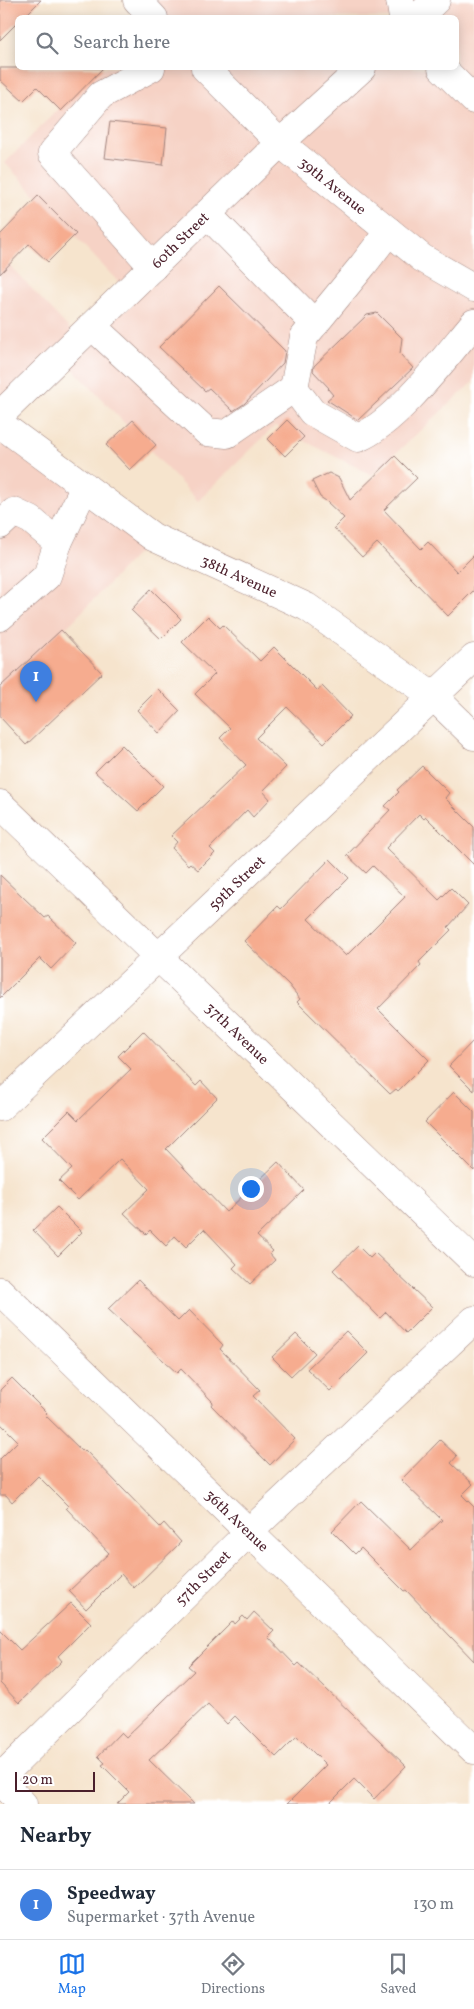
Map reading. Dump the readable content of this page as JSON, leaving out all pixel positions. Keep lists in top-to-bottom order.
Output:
{
  "streets": {
    "street": [
      "39th Avenue",
      "60th Street",
      "38th Avenue",
      "59th Street",
      "37th Avenue",
      "36th Avenue",
      "57th Street"
    ]
  },
  "crossings": [
    ["39th Avenue", "60th Street"],
    ["38th Avenue", "59th Street"],
    ["59th Street", "37th Avenue"],
    ["36th Avenue", "57th Street"]
  ],
  "scale_bar": "20 m",
  "page": {
    "search": "Search here",
    "pins": "1",
    "scale": "20 m",
    "heading": "Nearby",
    "list": [
      {
        "mark": "1",
        "name": "Speedway",
        "note": "Supermarket · 37th Avenue",
        "value": "130 m"
      }
    ],
    "nav": ["Map", "Directions", "Saved"]
  }
}
